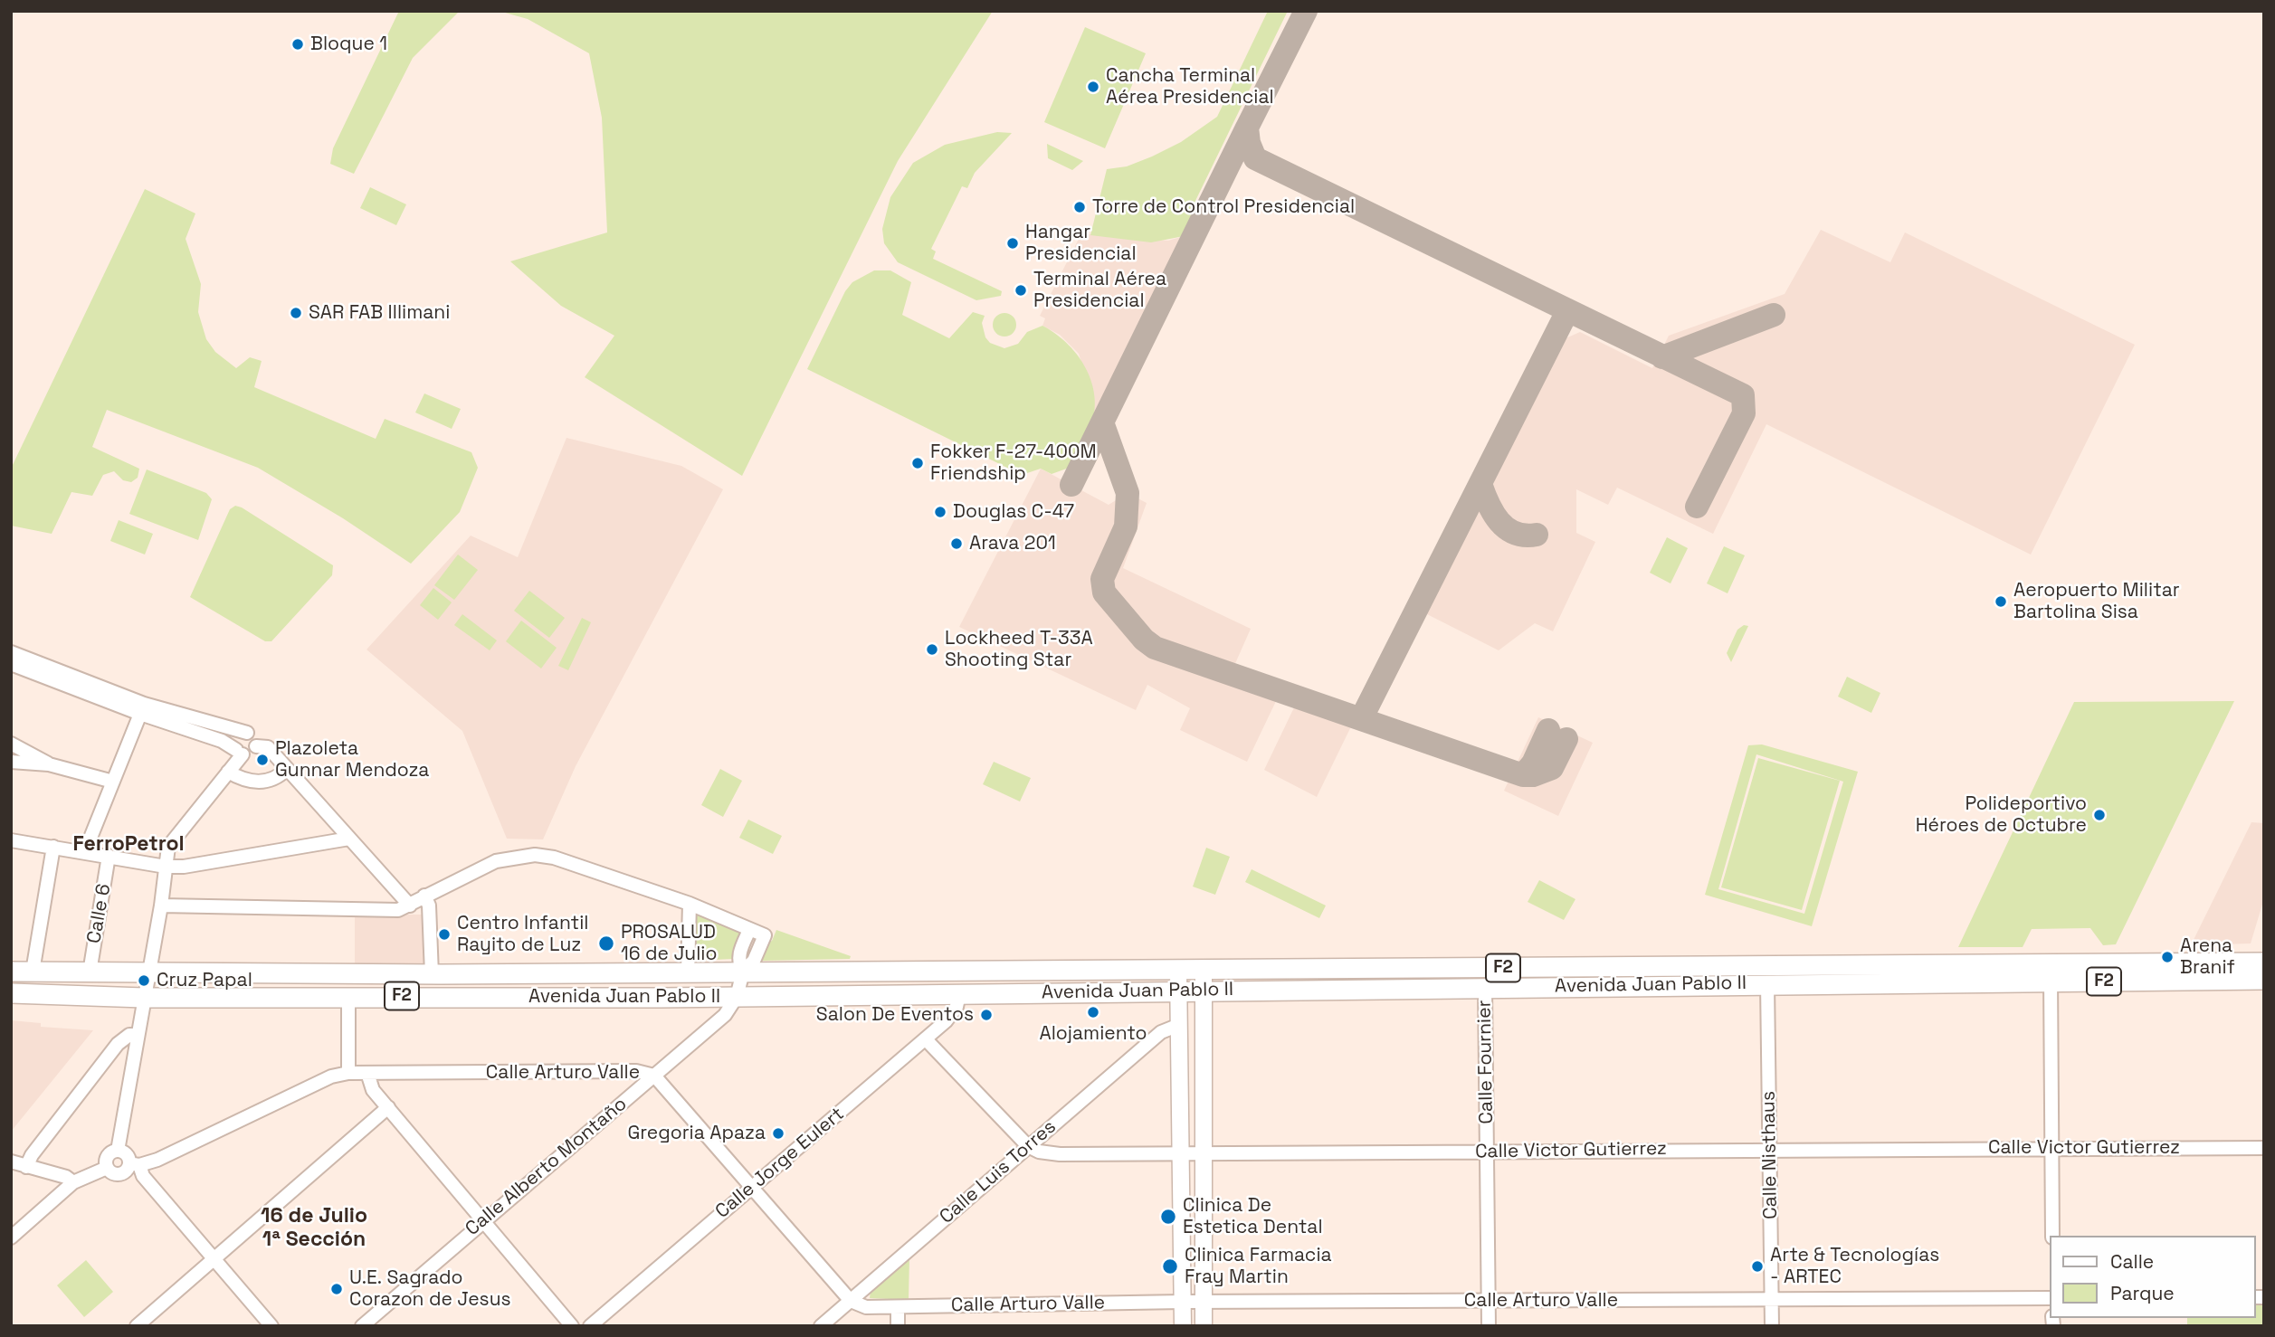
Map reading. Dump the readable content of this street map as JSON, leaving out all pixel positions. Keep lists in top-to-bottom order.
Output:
{
  "streets": {
    "highway": ["F2", "Avenida Juan Pablo II"],
    "street": [
      "Calle 6",
      "Calle Fournier",
      "Calle Arturo Valle",
      "Calle Victor Gutierrez",
      "Calle Nisthaus",
      "Calle Jorge Eulert",
      "Calle Alberto Montaño",
      "Calle Luis Torres"
    ]
  },
  "crossings": [
    ["Calle 6", "Avenida Juan Pablo II"],
    ["Avenida Juan Pablo II", "Calle Fournier"],
    ["Avenida Juan Pablo II", "Calle Nisthaus"],
    ["Avenida Juan Pablo II", "Calle Jorge Eulert"],
    ["Avenida Juan Pablo II", "Calle Alberto Montaño"],
    ["Calle Fournier", "Calle Arturo Valle"],
    ["Calle Fournier", "Calle Victor Gutierrez"],
    ["Calle Arturo Valle", "Calle Nisthaus"],
    ["Calle Arturo Valle", "Calle Jorge Eulert"],
    ["Calle Arturo Valle", "Calle Alberto Montaño"],
    ["Calle Arturo Valle", "Calle Luis Torres"],
    ["Calle Victor Gutierrez", "Calle Nisthaus"],
    ["Calle Victor Gutierrez", "Calle Luis Torres"]
  ],
  "districts": ["FerroPetrol", "16 de Julio 1ª Sección"],
  "places": [
    "Bloque 1",
    "Cancha Terminal Aérea Presidencial",
    "Torre de Control Presidencial",
    "Hangar Presidencial",
    "Terminal Aérea Presidencial",
    "SAR FAB Illimani",
    "Fokker F-27-400M Friendship",
    "Douglas C-47",
    "Arava 201",
    "Aeropuerto Militar Bartolina Sisa",
    "Lockheed T-33A Shooting Star",
    "Plazoleta Gunnar Mendoza",
    "Polideportivo Héroes de Octubre",
    "Centro Infantil Rayito de Luz",
    "PROSALUD 16 de Julio",
    "Arena Branif",
    "Cruz Papal",
    "Alojamiento",
    "Salon De Eventos",
    "Gregoria Apaza",
    "Clinica De Estetica Dental",
    "Clinica Farmacia Fray Martin",
    "Arte & Tecnologías - ARTEC",
    "U.E. Sagrado Corazon de Jesus"
  ],
  "legend": ["Calle", "Parque"]
}
